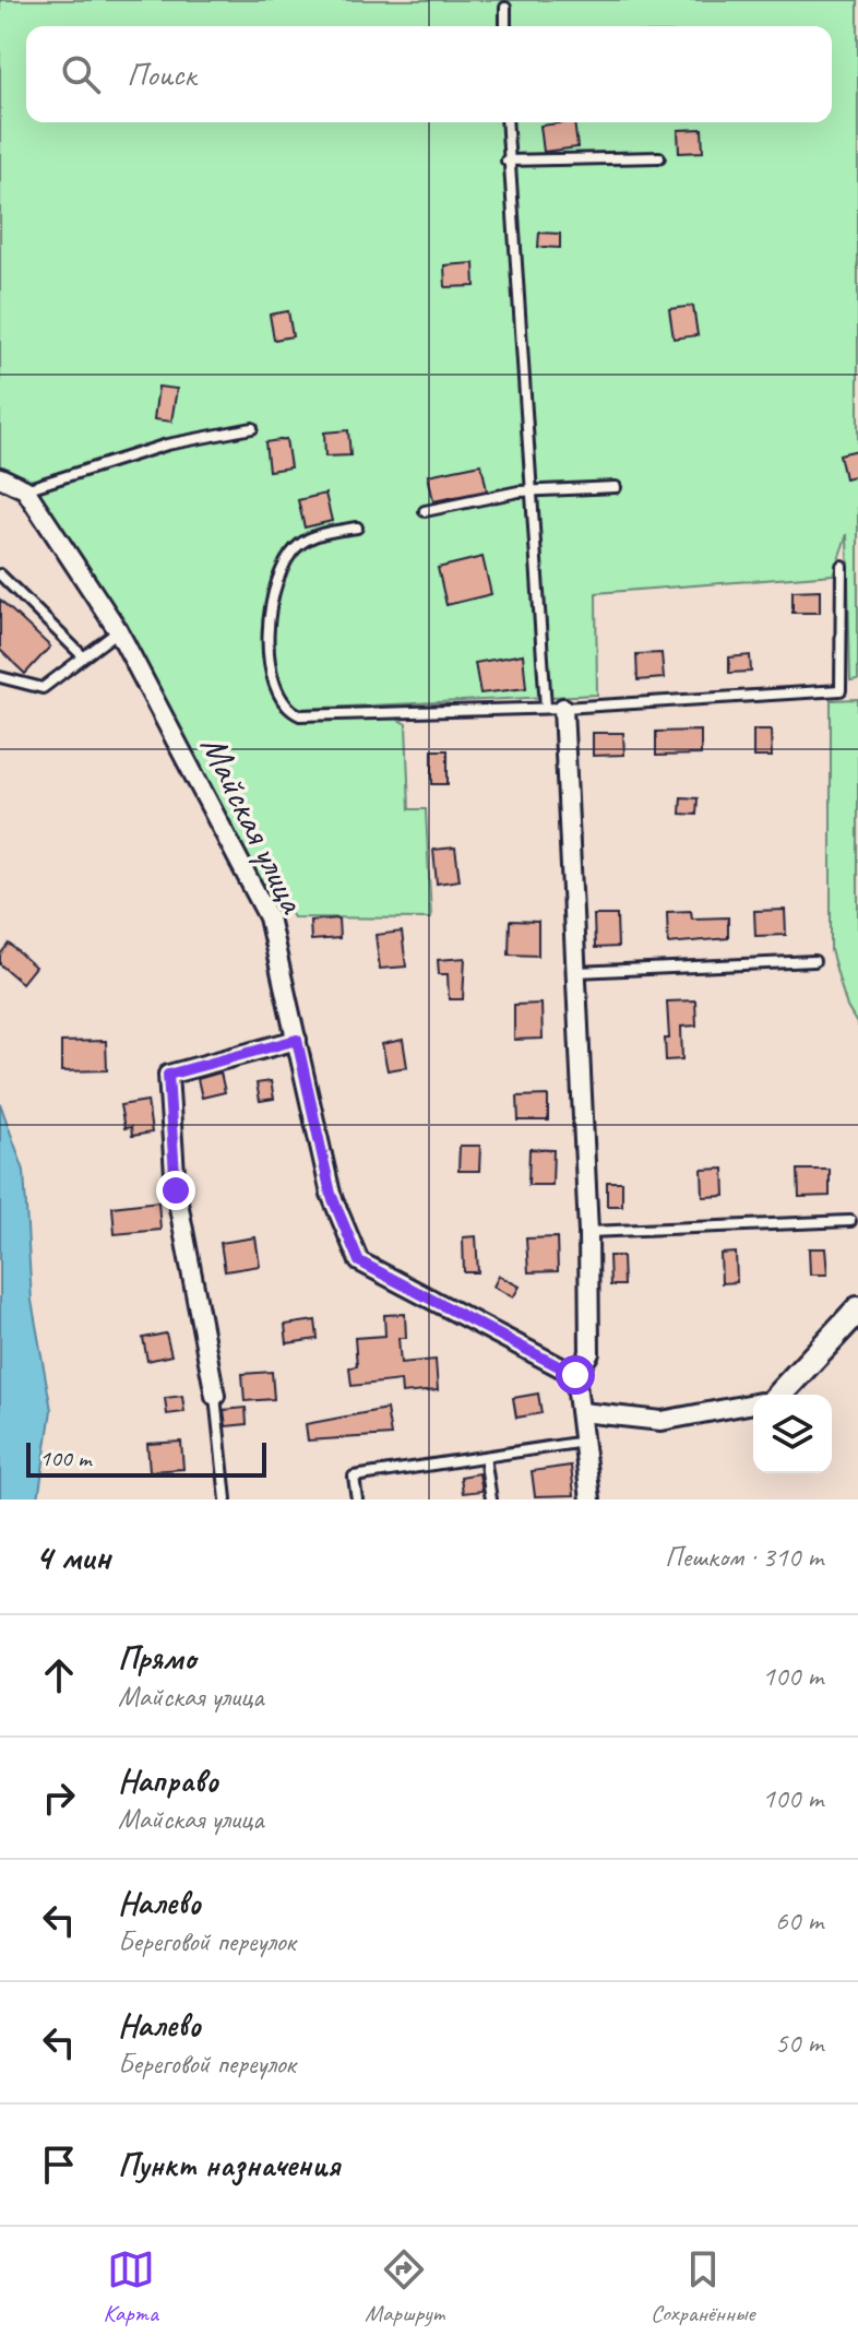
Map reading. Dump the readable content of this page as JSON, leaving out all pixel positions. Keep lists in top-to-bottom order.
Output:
{
  "streets": {
    "street": ["Майская улица"]
  },
  "scale_bar": "100 m",
  "page": {
    "search": "Поиск",
    "scale": "100 m",
    "heading": ["4 мин", "Пешком · 310 m"],
    "list": [
      ["Прямо", "Майская улица", "100 m"],
      ["Направо", "Майская улица", "100 m"],
      ["Налево", "Береговой переулок", "60 m"],
      ["Налево", "Береговой переулок", "50 m"],
      "Пункт назначения"
    ],
    "nav": ["Карта", "Маршрут", "Сохранённые"]
  }
}
